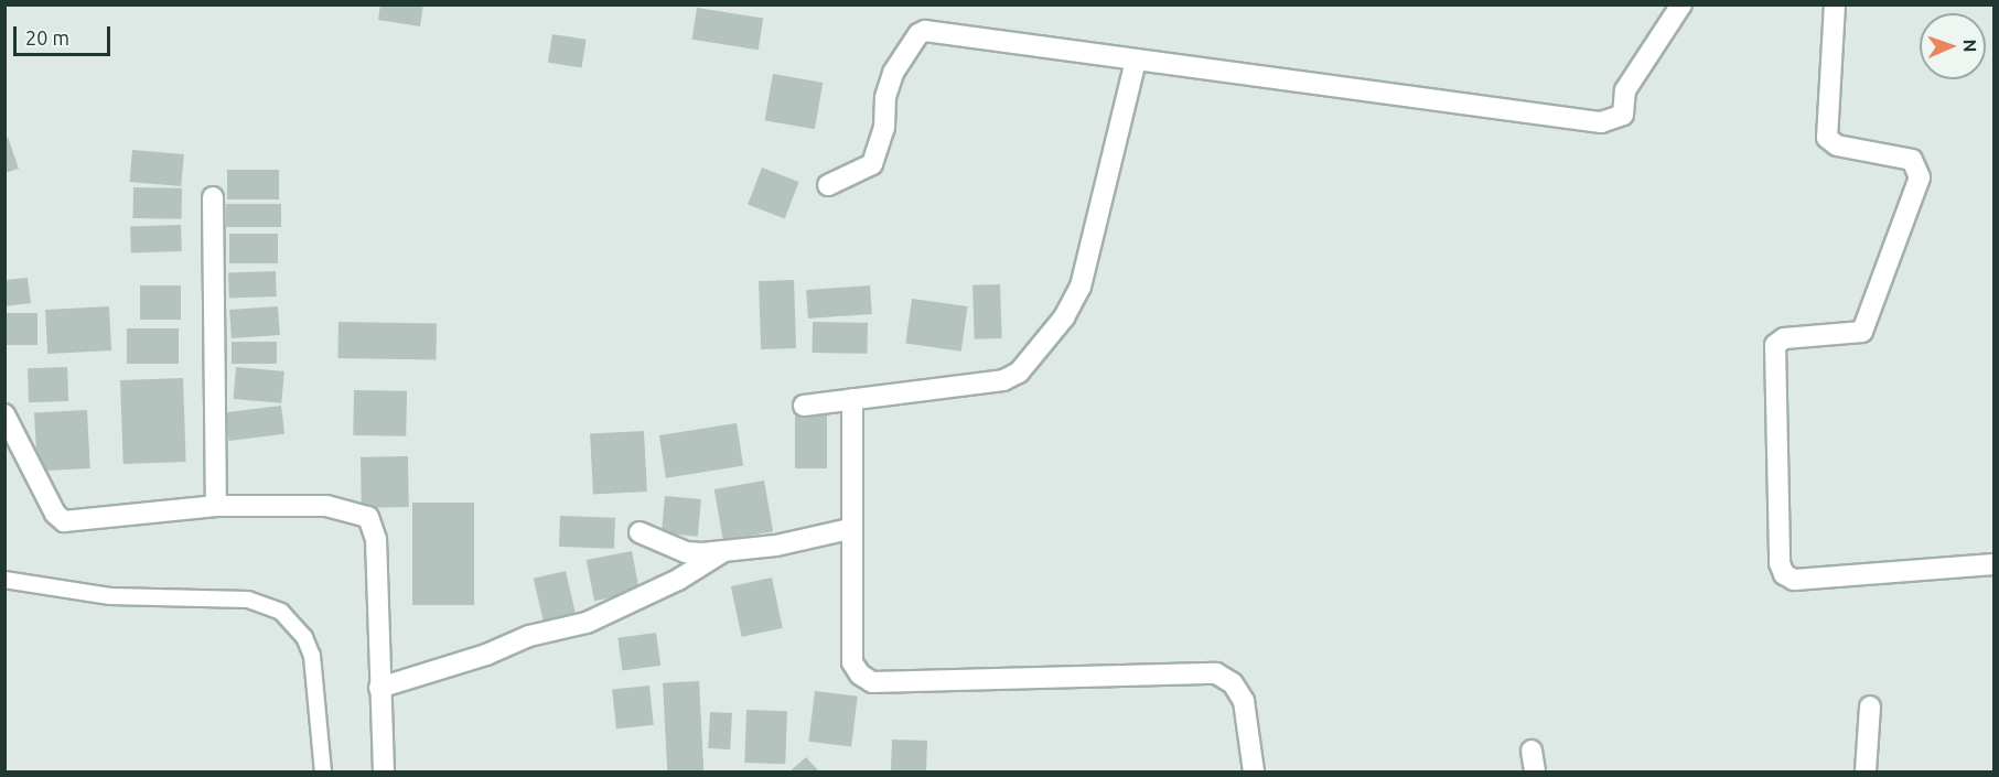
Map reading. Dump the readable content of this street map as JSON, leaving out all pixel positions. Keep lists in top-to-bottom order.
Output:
{
  "scale_bar": "20 m",
  "north": "right"
}
